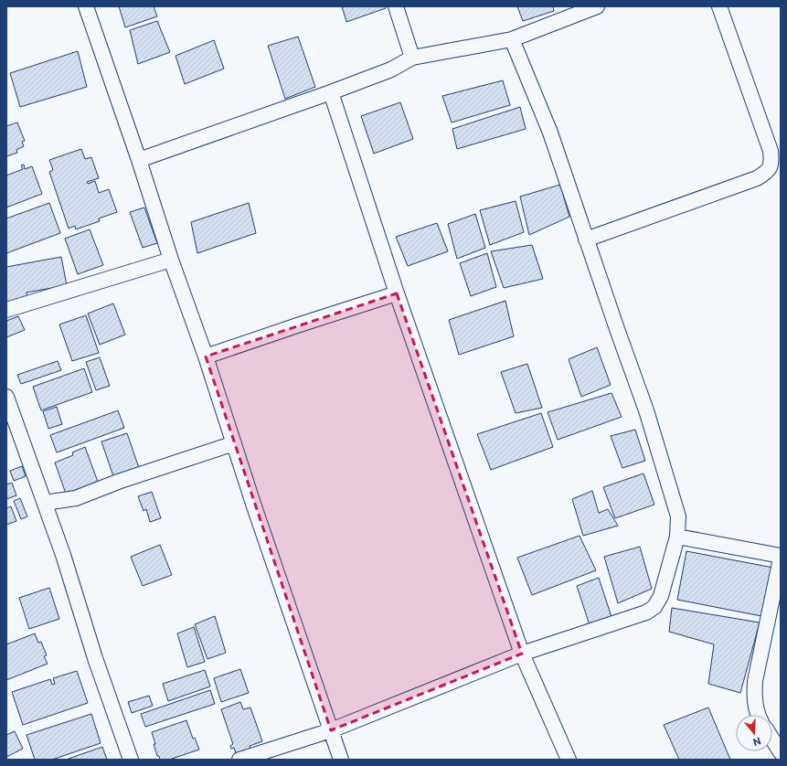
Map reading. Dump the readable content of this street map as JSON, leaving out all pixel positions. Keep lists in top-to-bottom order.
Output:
{
  "north": "bottom"
}
